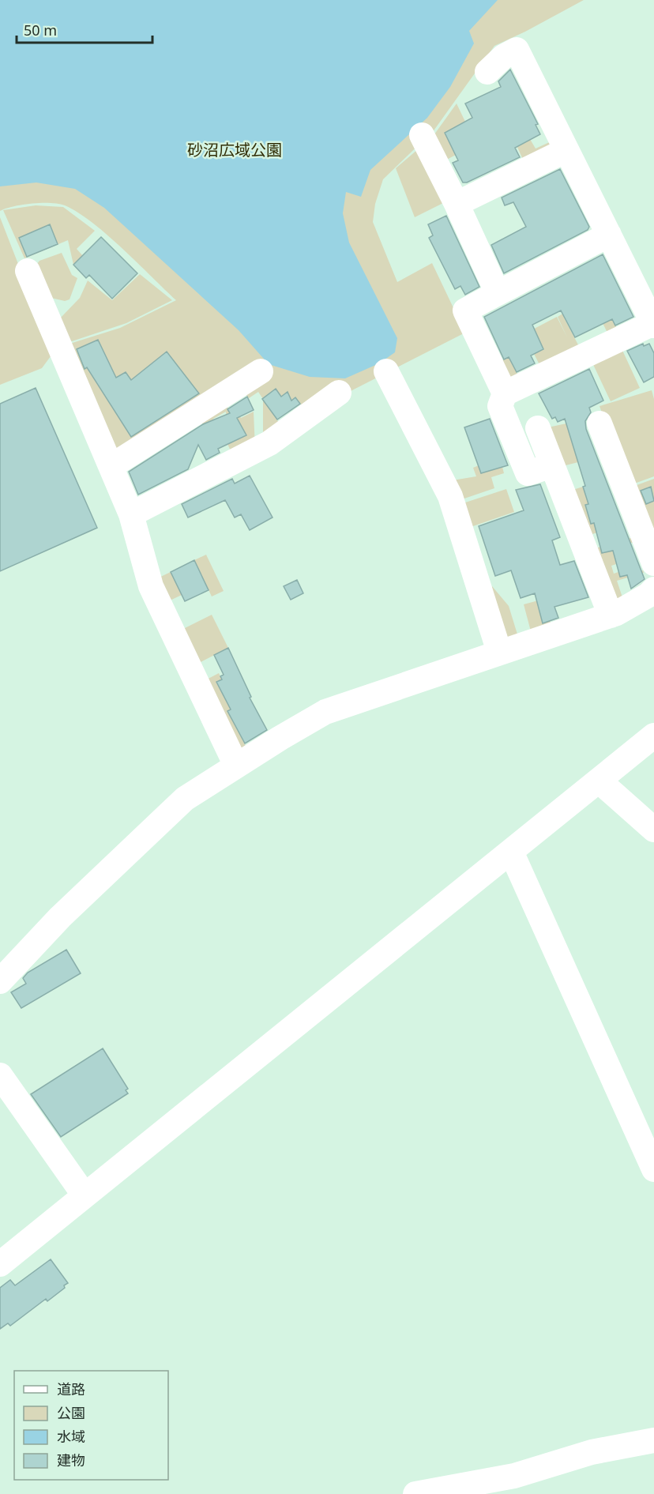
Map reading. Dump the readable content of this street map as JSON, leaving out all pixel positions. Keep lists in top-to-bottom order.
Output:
{
  "parks": ["砂沼広域公園"],
  "legend": [
    "道路",
    "公園",
    "水域",
    "建物"
  ],
  "scale_bar": "50 m"
}
